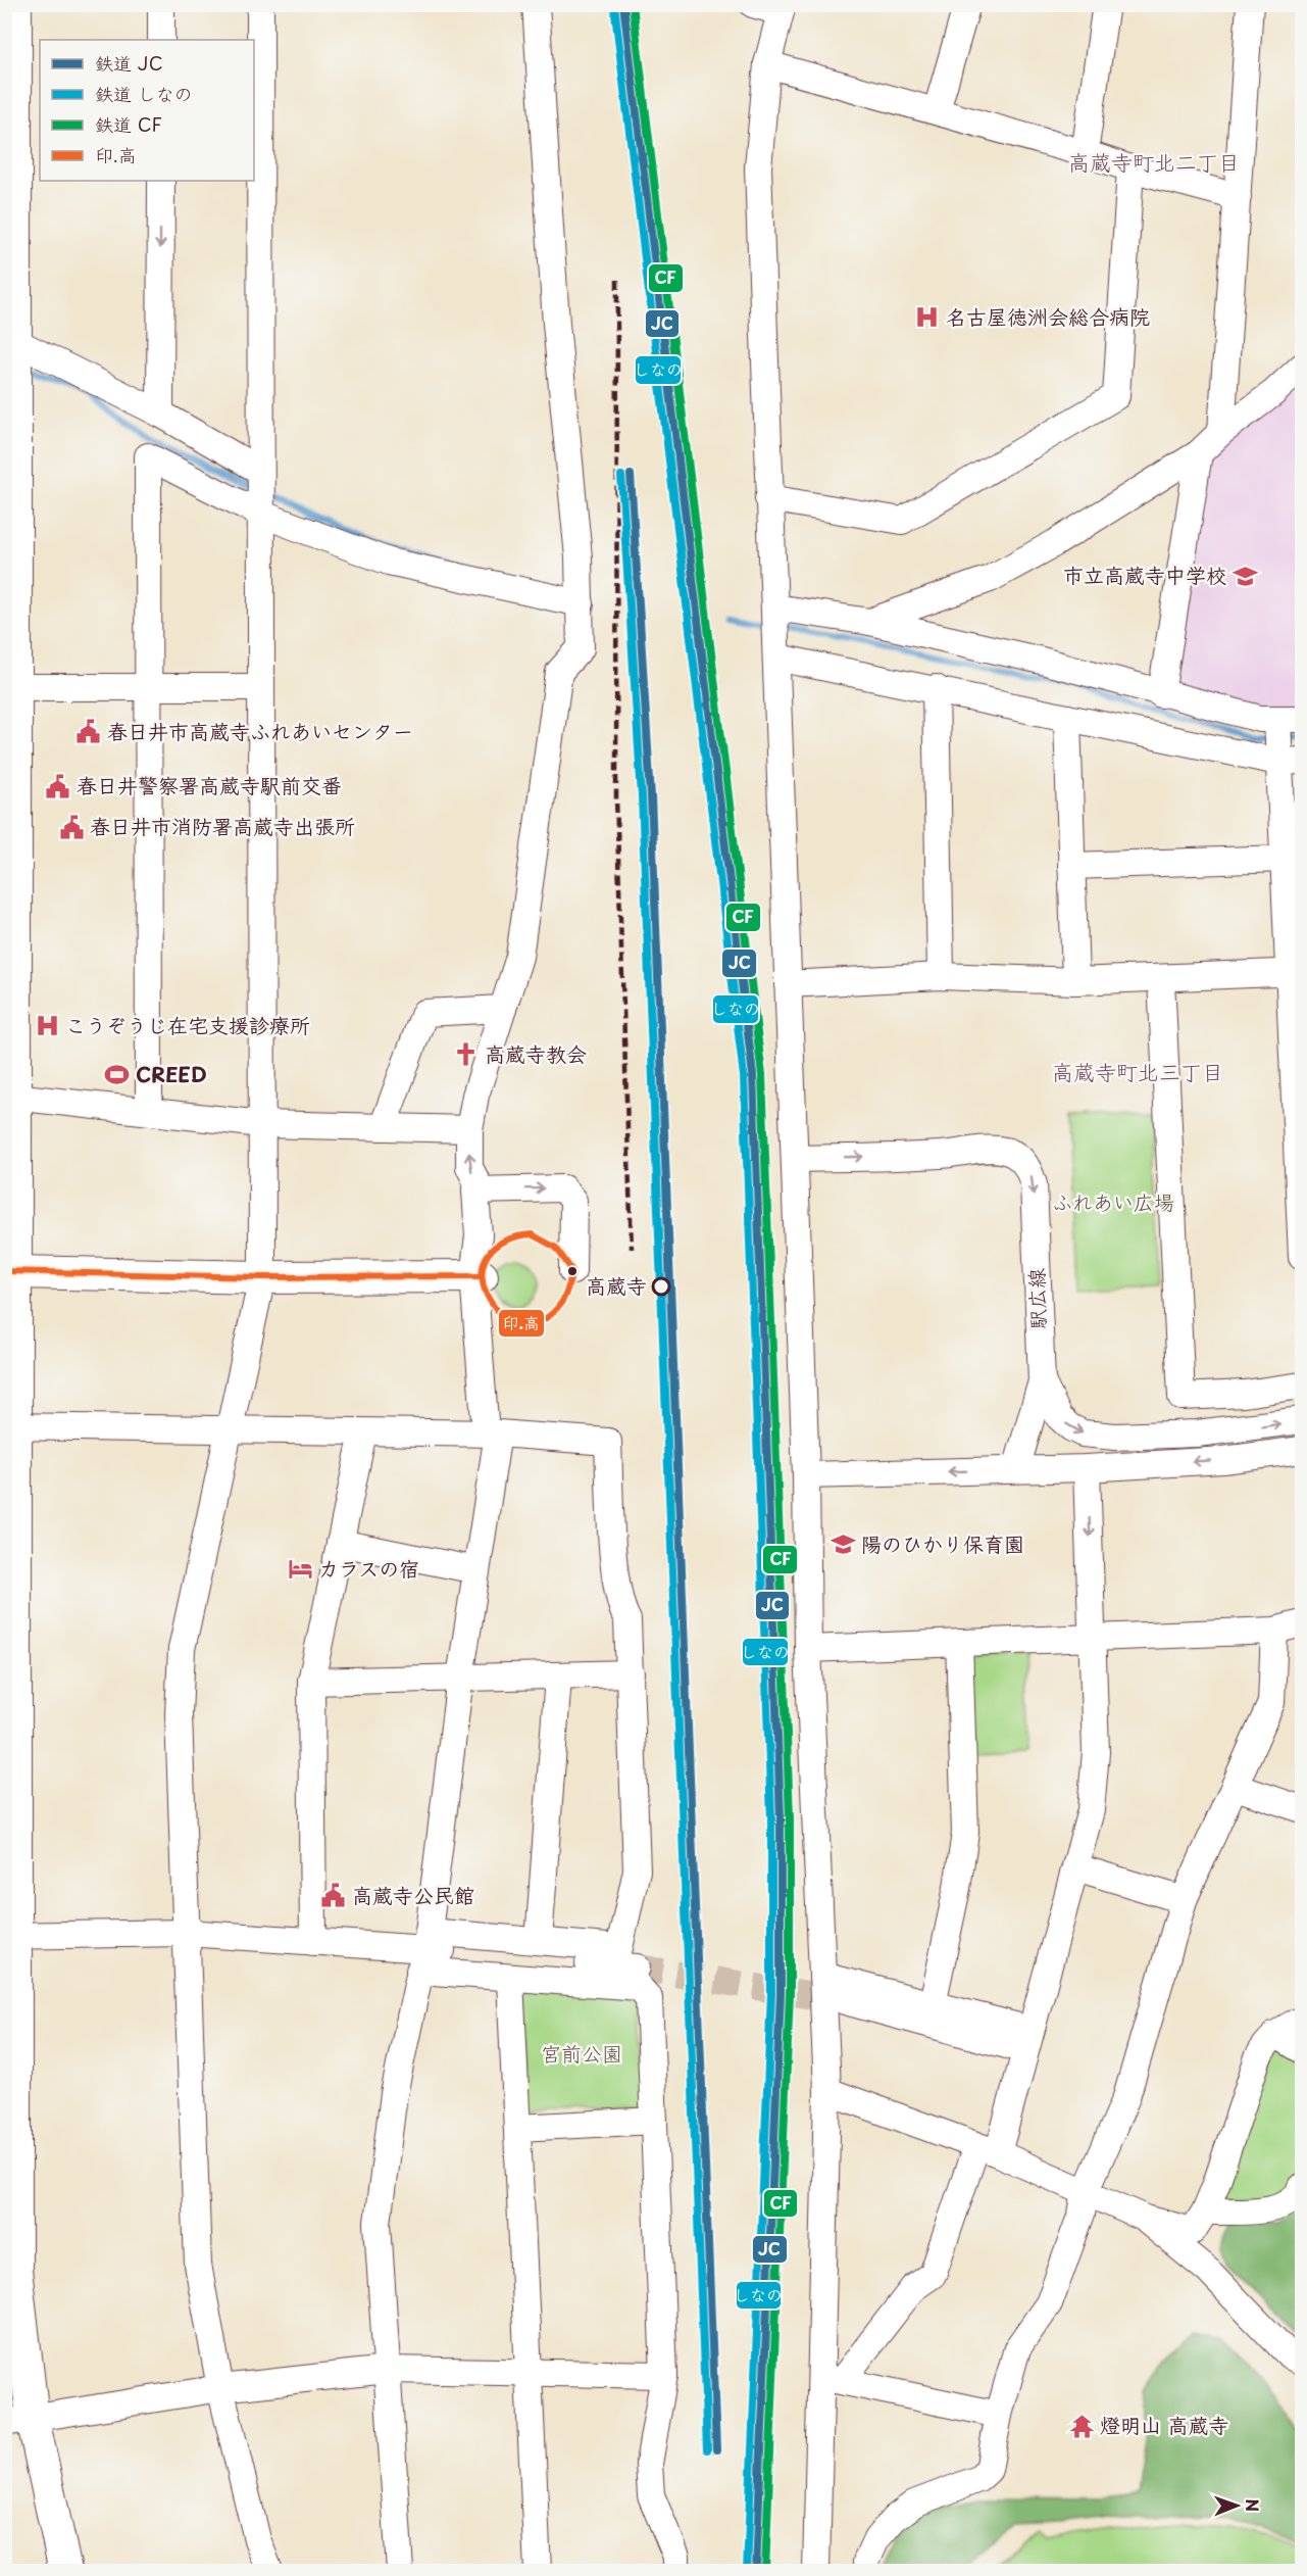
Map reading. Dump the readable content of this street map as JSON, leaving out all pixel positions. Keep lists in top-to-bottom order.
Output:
{
  "streets": {
    "street": ["駅広線"]
  },
  "districts": ["高蔵寺町北二丁目", "高蔵寺町北三丁目"],
  "parks": ["ふれあい広場", "宮前公園"],
  "places": {
    "hospital": ["名古屋徳洲会総合病院", "こうぞうじ在宅支援診療所"],
    "school or university": ["市立高蔵寺中学校", "陽のひかり保育園"],
    "public building": [
      "春日井市高蔵寺ふれあいセンター",
      "春日井警察署高蔵寺駅前交番",
      "春日井市消防署高蔵寺出張所",
      "高蔵寺公民館"
    ],
    "church": ["高蔵寺教会"],
    "sports": ["CREED"],
    "other": ["高蔵寺"],
    "hotel": ["カラスの宿"],
    "temple": ["燈明山 高蔵寺"]
  },
  "lines": [
    "rail line JC",
    "rail line CF",
    "rail line しなの",
    "transit line 印.高"
  ],
  "legend": [
    "鉄道 JC",
    "鉄道 しなの",
    "鉄道 CF",
    "印.高"
  ],
  "north": "right"
}
